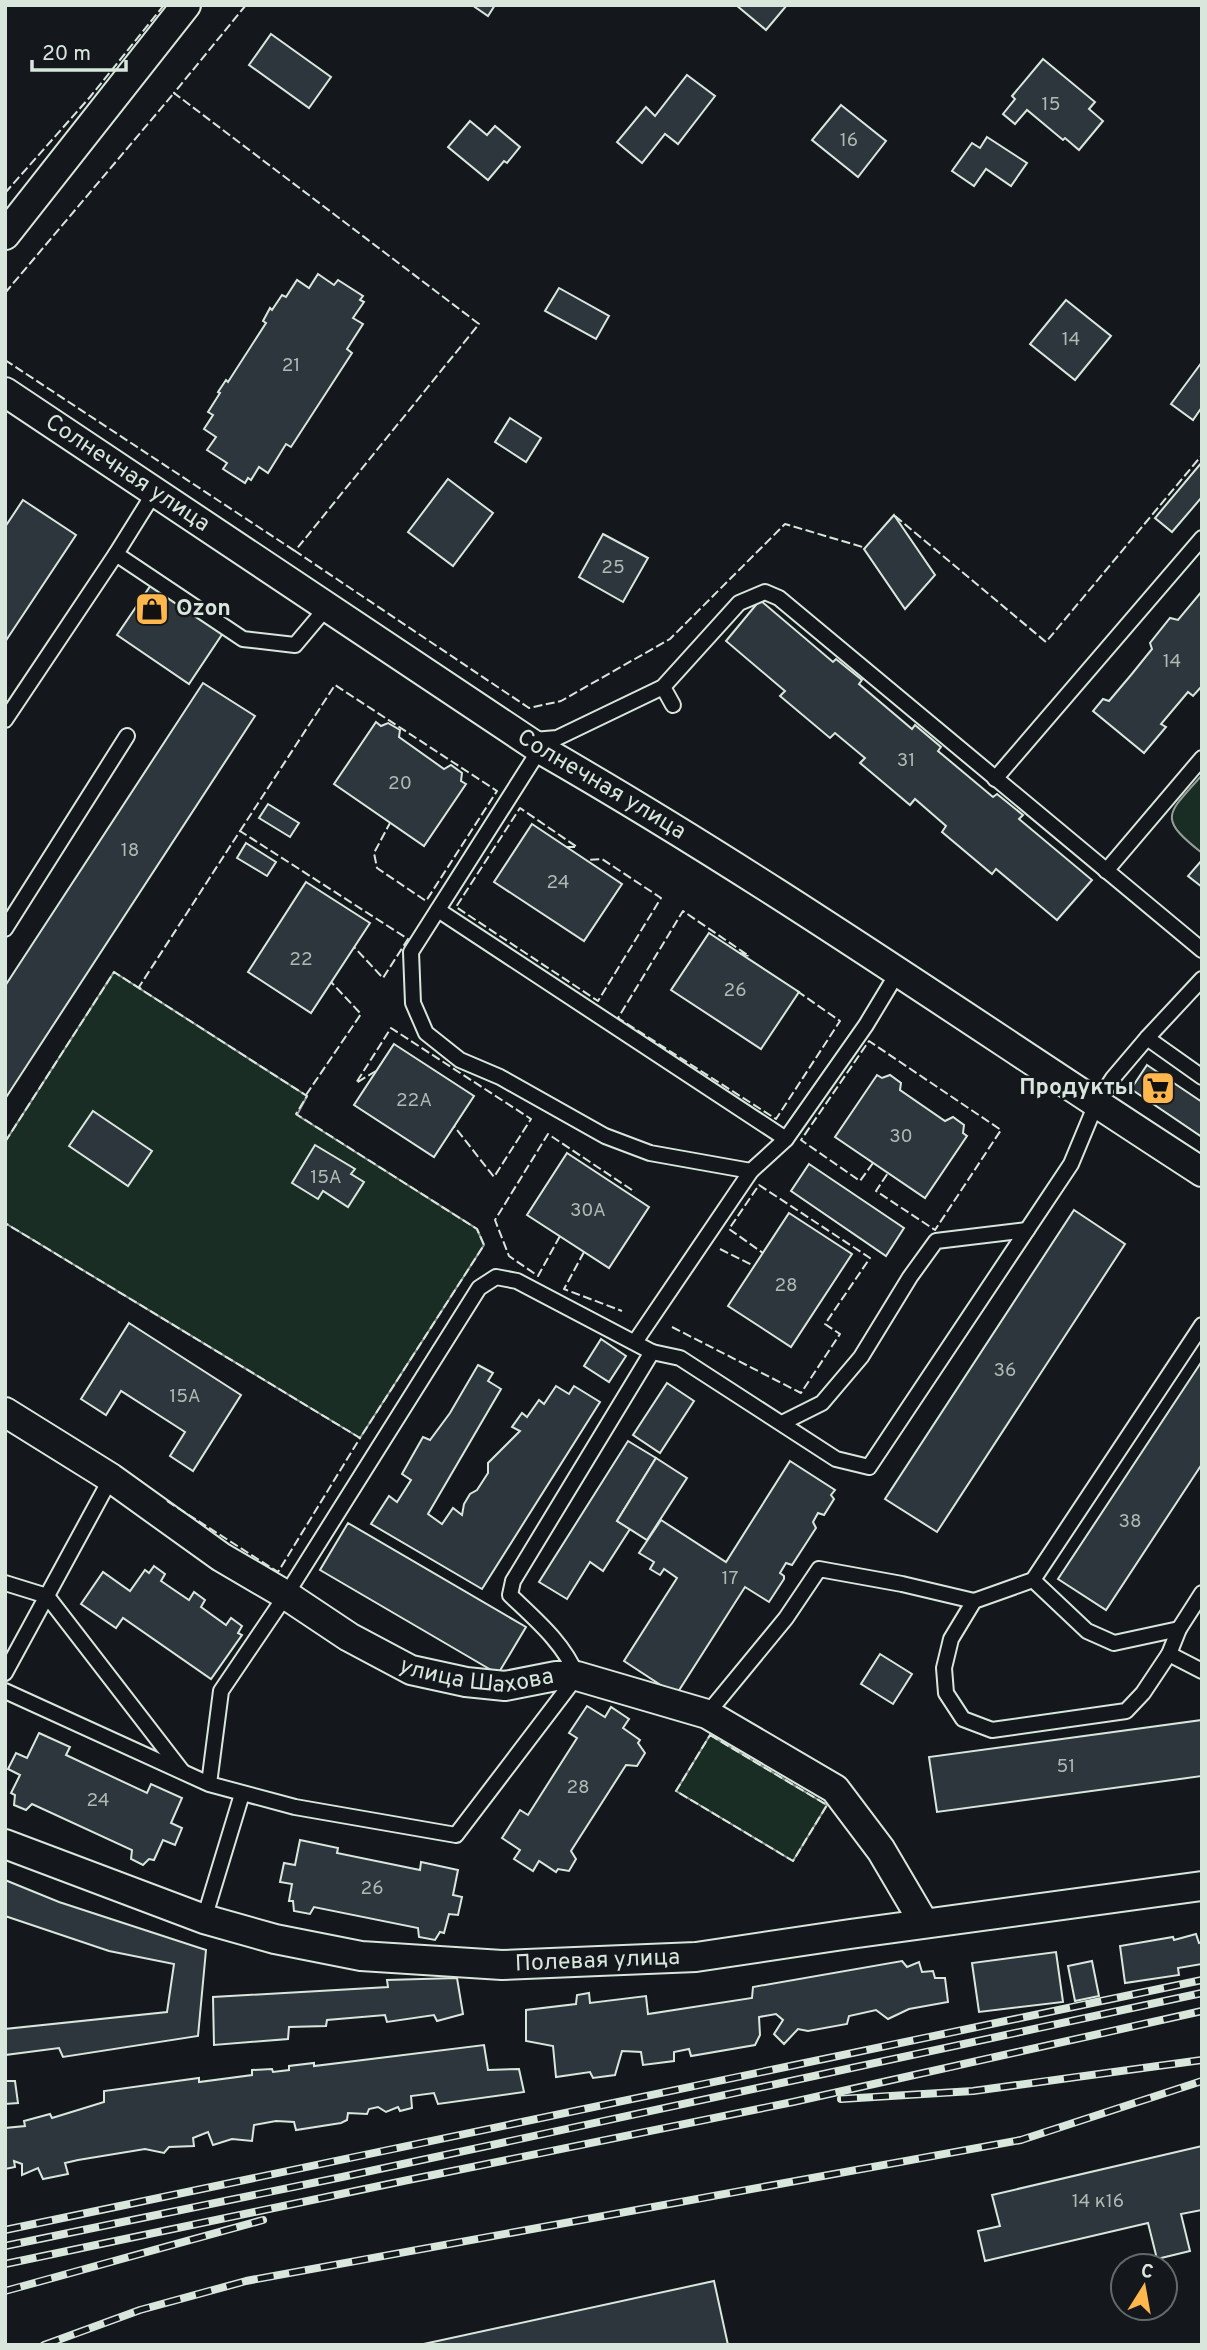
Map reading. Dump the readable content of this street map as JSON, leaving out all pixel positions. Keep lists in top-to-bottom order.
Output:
{
  "streets": {
    "street": ["Солнечная улица", "улица Шахова", "Полевая улица"]
  },
  "crossings": [
    ["улица Шахова", "Полевая улица"]
  ],
  "places": {
    "shop": ["Ozon"],
    "supermarket": ["Продукты"]
  },
  "house_numbers": [
    "15",
    "16",
    "14",
    "21",
    "25",
    "14",
    "31",
    "20",
    "18",
    "24",
    "22",
    "26",
    "22А",
    "30",
    "15А",
    "30А",
    "28",
    "36",
    "15А",
    "38",
    "17",
    "51",
    "28",
    "24",
    "26",
    "14 к16"
  ],
  "scale_bar": "20 m",
  "north": "top"
}
